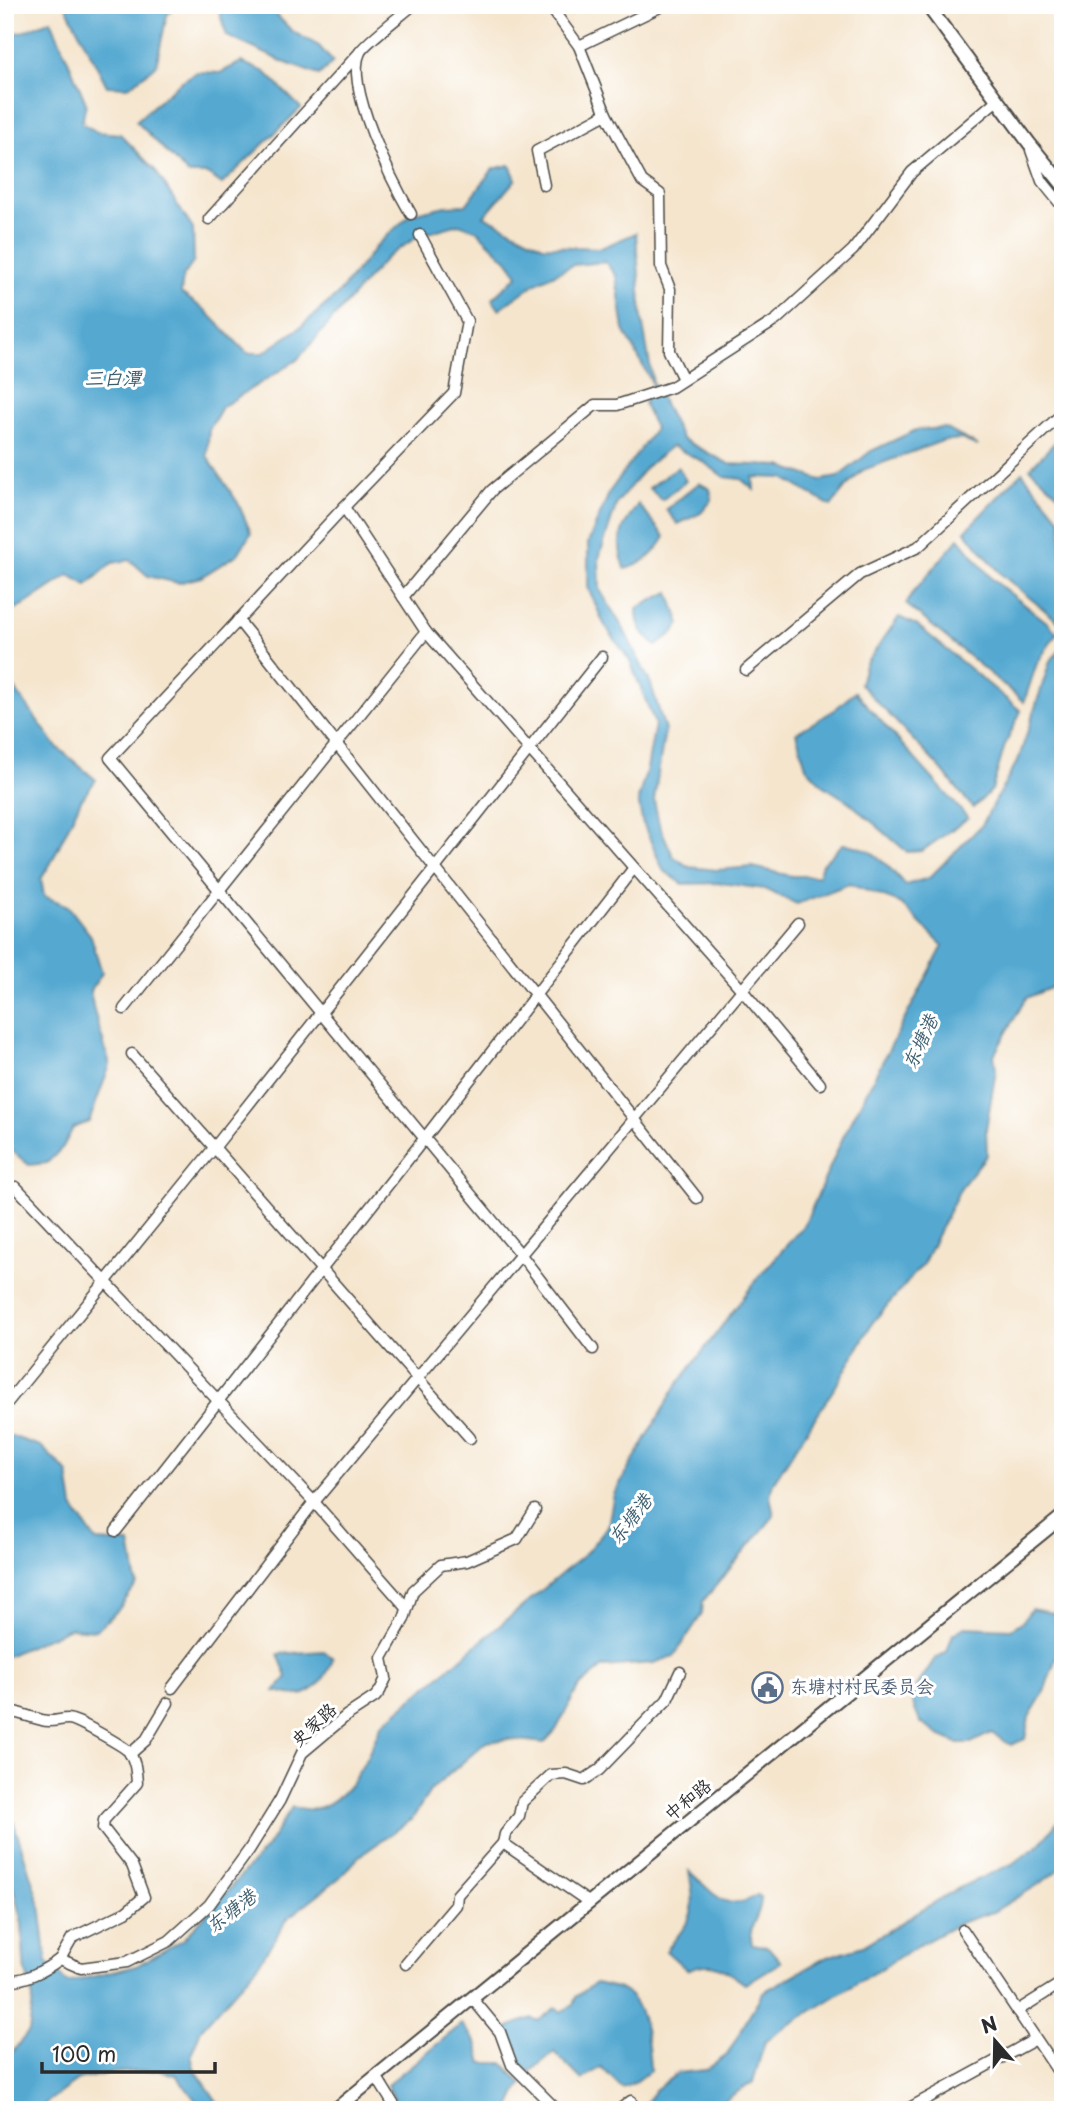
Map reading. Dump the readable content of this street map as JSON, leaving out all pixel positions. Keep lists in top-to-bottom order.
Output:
{
  "streets": {
    "street": ["史家路", "中和路"]
  },
  "water": ["三白潭", "东塘港"],
  "places": {
    "public building": ["东塘村村民委员会"]
  },
  "scale_bar": "100 m",
  "north": "top"
}
